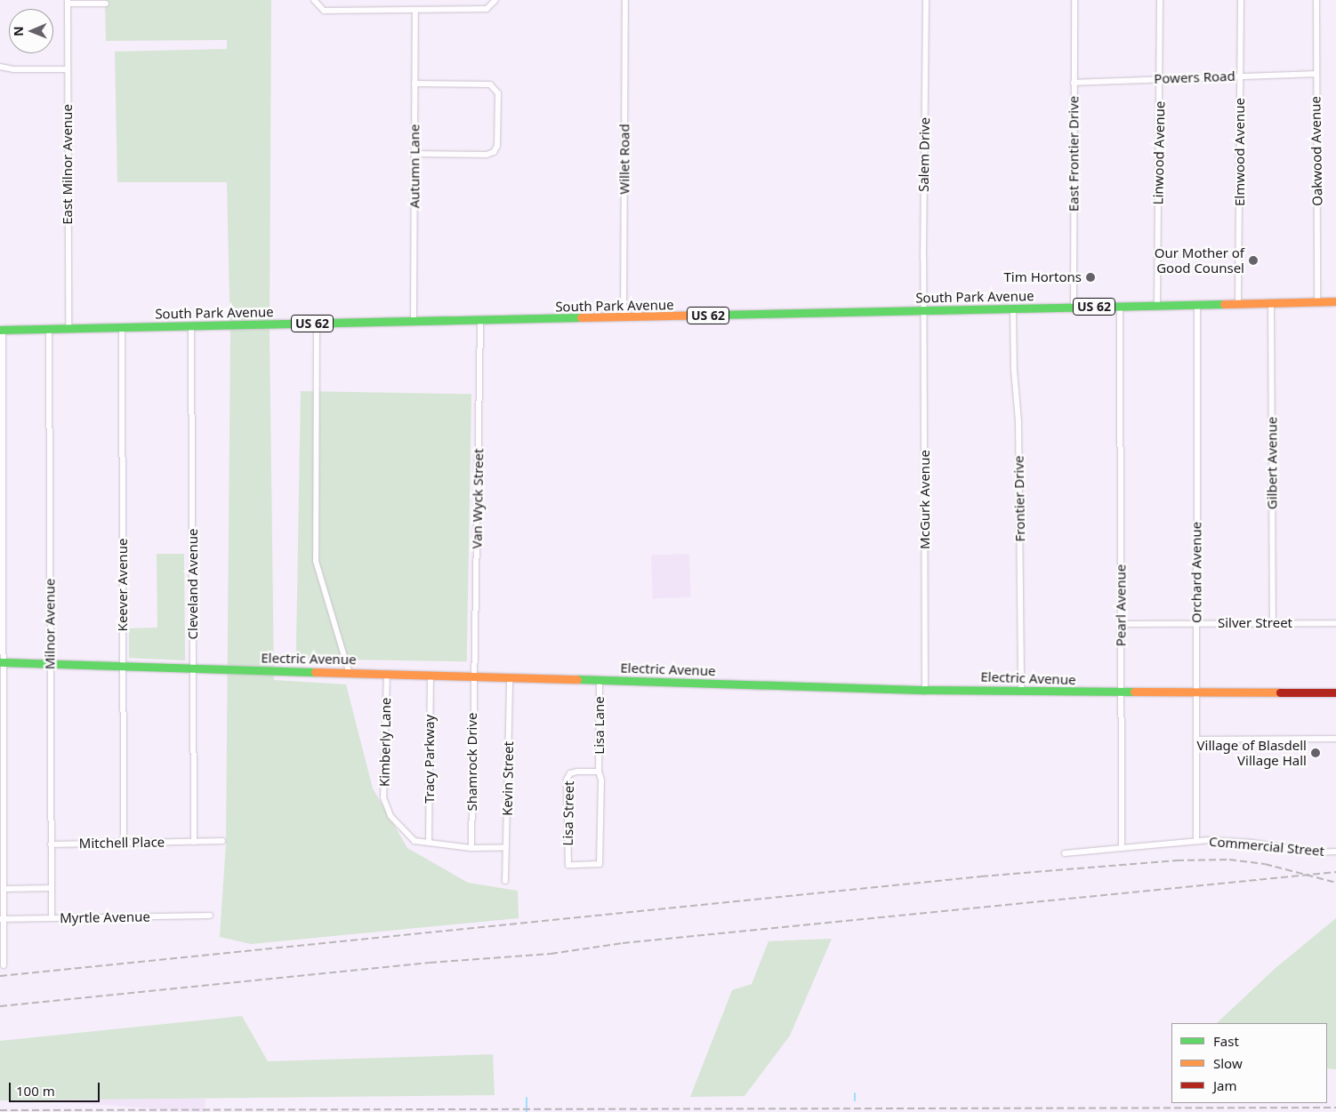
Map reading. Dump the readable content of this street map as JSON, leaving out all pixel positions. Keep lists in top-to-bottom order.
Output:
{
  "streets": {
    "main road": ["South Park Avenue", "US 62", "Electric Avenue"],
    "street": [
      "Powers Road",
      "Oakwood Avenue",
      "Elmwood Avenue",
      "Linwood Avenue",
      "East Frontier Drive",
      "Salem Drive",
      "Willet Road",
      "East Milnor Avenue",
      "Autumn Lane",
      "Gilbert Avenue",
      "Van Wyck Street",
      "Frontier Drive",
      "McGurk Avenue",
      "Orchard Avenue",
      "Cleveland Avenue",
      "Keever Avenue",
      "Pearl Avenue",
      "Silver Street",
      "Milnor Avenue",
      "Lisa Lane",
      "Kimberly Lane",
      "Tracy Parkway",
      "Shamrock Drive",
      "Kevin Street",
      "Lisa Street",
      "Mitchell Place",
      "Commercial Street",
      "Myrtle Avenue"
    ]
  },
  "crossings": [
    ["Powers Road", "Oakwood Avenue"],
    ["Powers Road", "Elmwood Avenue"],
    ["Powers Road", "Linwood Avenue"],
    ["Powers Road", "East Frontier Drive"],
    ["Oakwood Avenue", "South Park Avenue"],
    ["Elmwood Avenue", "South Park Avenue"],
    ["Linwood Avenue", "South Park Avenue"],
    ["East Frontier Drive", "South Park Avenue"],
    ["Salem Drive", "South Park Avenue"],
    ["Salem Drive", "McGurk Avenue"],
    ["Willet Road", "South Park Avenue"],
    ["East Milnor Avenue", "South Park Avenue"],
    ["Autumn Lane", "South Park Avenue"],
    ["South Park Avenue", "Gilbert Avenue"],
    ["South Park Avenue", "Van Wyck Street"],
    ["South Park Avenue", "Frontier Drive"],
    ["South Park Avenue", "McGurk Avenue"],
    ["South Park Avenue", "Orchard Avenue"],
    ["South Park Avenue", "Cleveland Avenue"],
    ["South Park Avenue", "Keever Avenue"],
    ["South Park Avenue", "Pearl Avenue"],
    ["South Park Avenue", "Milnor Avenue"],
    ["Gilbert Avenue", "Silver Street"],
    ["Van Wyck Street", "Electric Avenue"],
    ["Van Wyck Street", "Shamrock Drive"],
    ["Frontier Drive", "Electric Avenue"],
    ["McGurk Avenue", "Electric Avenue"],
    ["Orchard Avenue", "Silver Street"],
    ["Orchard Avenue", "Electric Avenue"],
    ["Orchard Avenue", "Commercial Street"],
    ["Cleveland Avenue", "Electric Avenue"],
    ["Cleveland Avenue", "Mitchell Place"],
    ["Keever Avenue", "Electric Avenue"],
    ["Keever Avenue", "Mitchell Place"],
    ["Pearl Avenue", "Silver Street"],
    ["Pearl Avenue", "Electric Avenue"],
    ["Pearl Avenue", "Commercial Street"],
    ["Milnor Avenue", "Electric Avenue"],
    ["Milnor Avenue", "Mitchell Place"],
    ["Milnor Avenue", "Myrtle Avenue"],
    ["Electric Avenue", "Lisa Lane"],
    ["Electric Avenue", "Kimberly Lane"],
    ["Electric Avenue", "Tracy Parkway"],
    ["Electric Avenue", "Shamrock Drive"],
    ["Electric Avenue", "Kevin Street"],
    ["Lisa Lane", "Lisa Street"],
    ["Kimberly Lane", "Tracy Parkway"],
    ["Kimberly Lane", "Shamrock Drive"],
    ["Kimberly Lane", "Kevin Street"]
  ],
  "places": ["Our Mother of Good Counsel", "Tim Hortons", "Village of Blasdell Village Hall"],
  "legend": ["Fast", "Slow", "Jam"],
  "scale_bar": "100 m",
  "north": "left"
}
